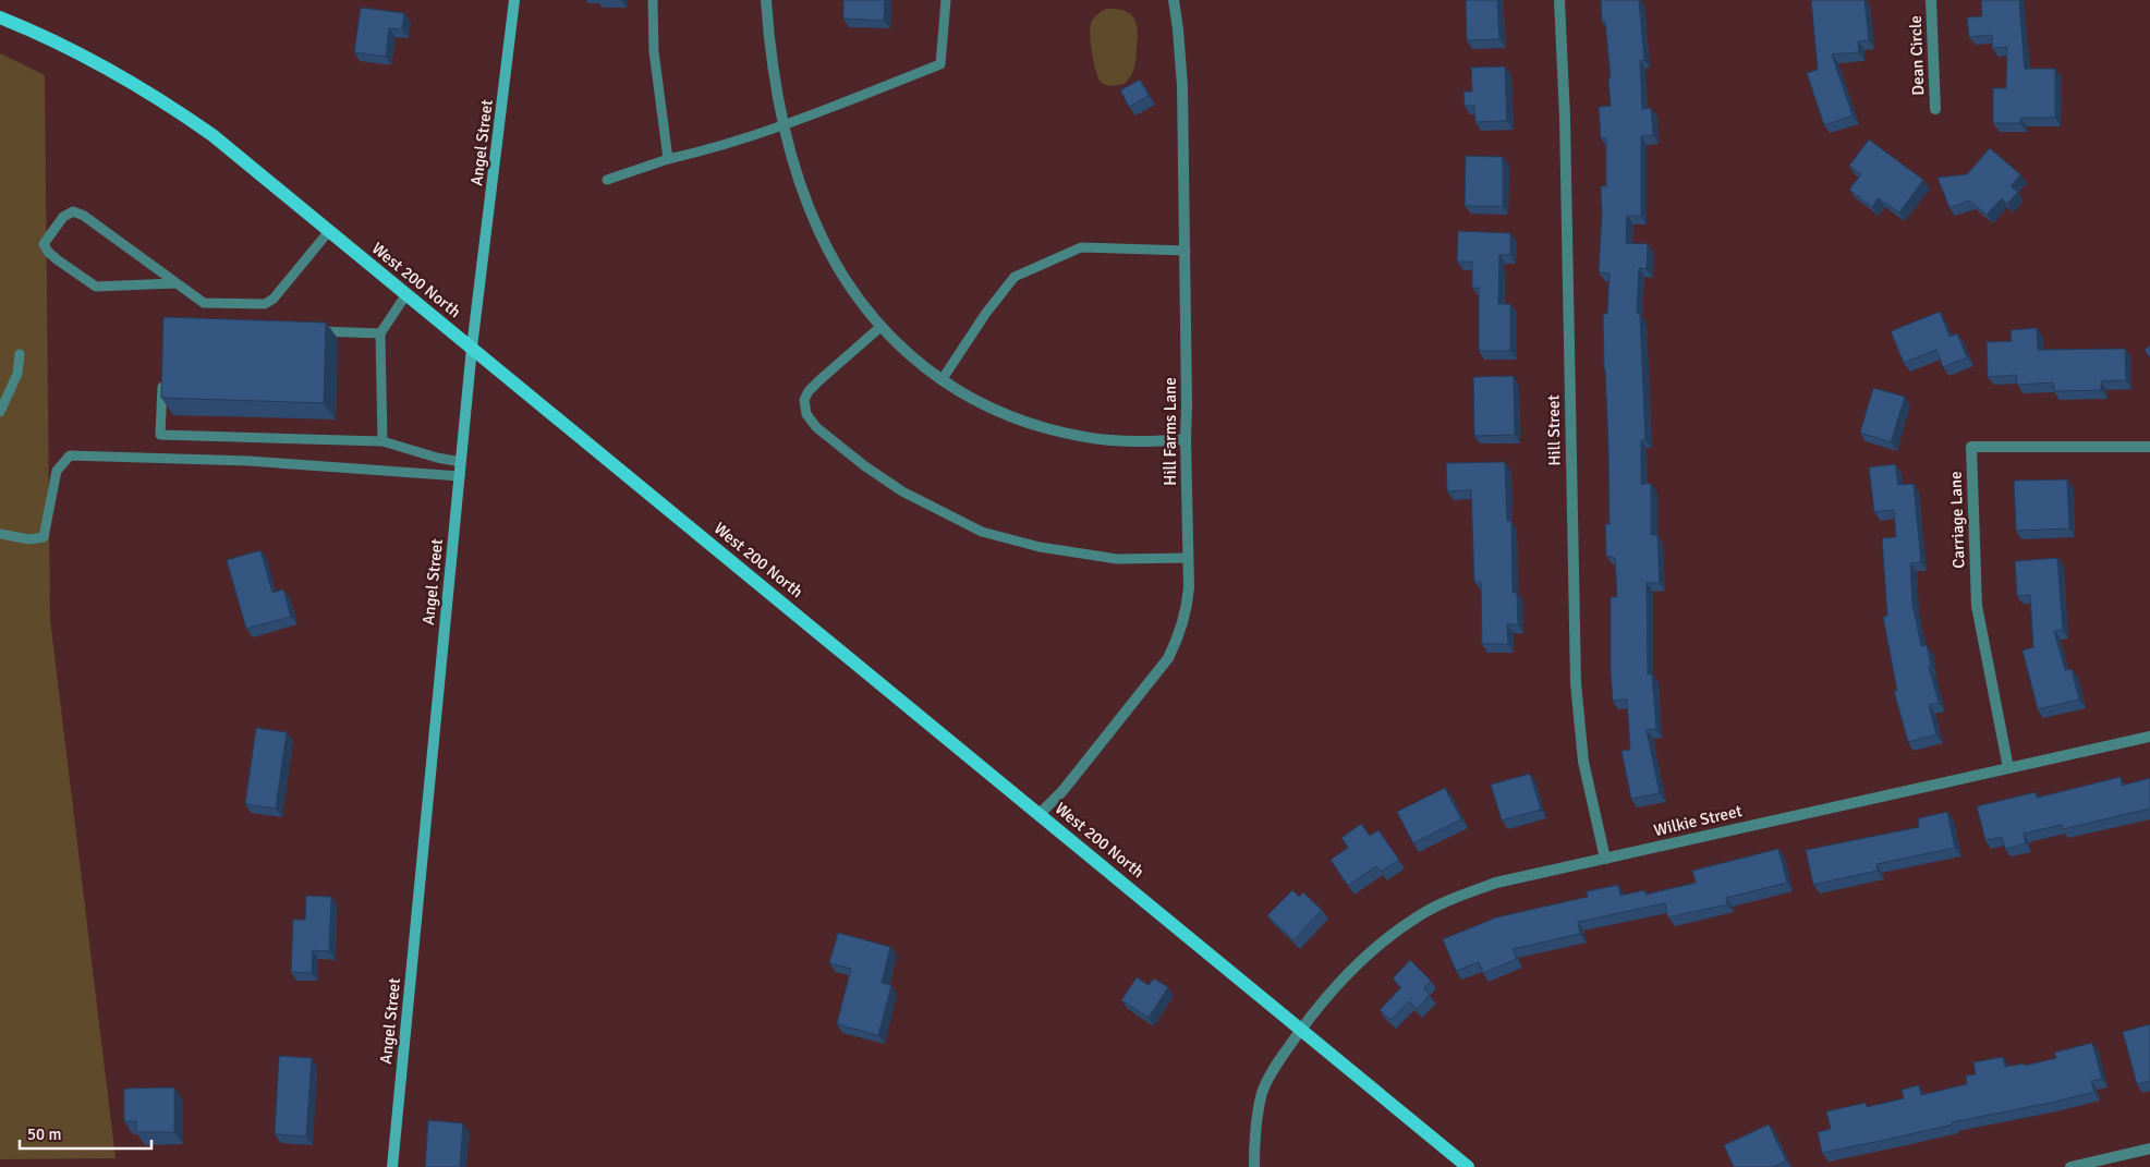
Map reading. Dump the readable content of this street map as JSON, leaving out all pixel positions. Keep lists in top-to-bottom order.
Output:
{
  "streets": {
    "main road": ["West 200 North"],
    "street": [
      "Dean Circle",
      "Angel Street",
      "Hill Street",
      "Hill Farms Lane",
      "Carriage Lane",
      "Wilkie Street"
    ]
  },
  "crossings": [
    ["Angel Street", "West 200 North"],
    ["West 200 North", "Hill Farms Lane"],
    ["West 200 North", "Wilkie Street"],
    ["Hill Street", "Wilkie Street"],
    ["Carriage Lane", "Wilkie Street"]
  ],
  "scale_bar": "50 m"
}
